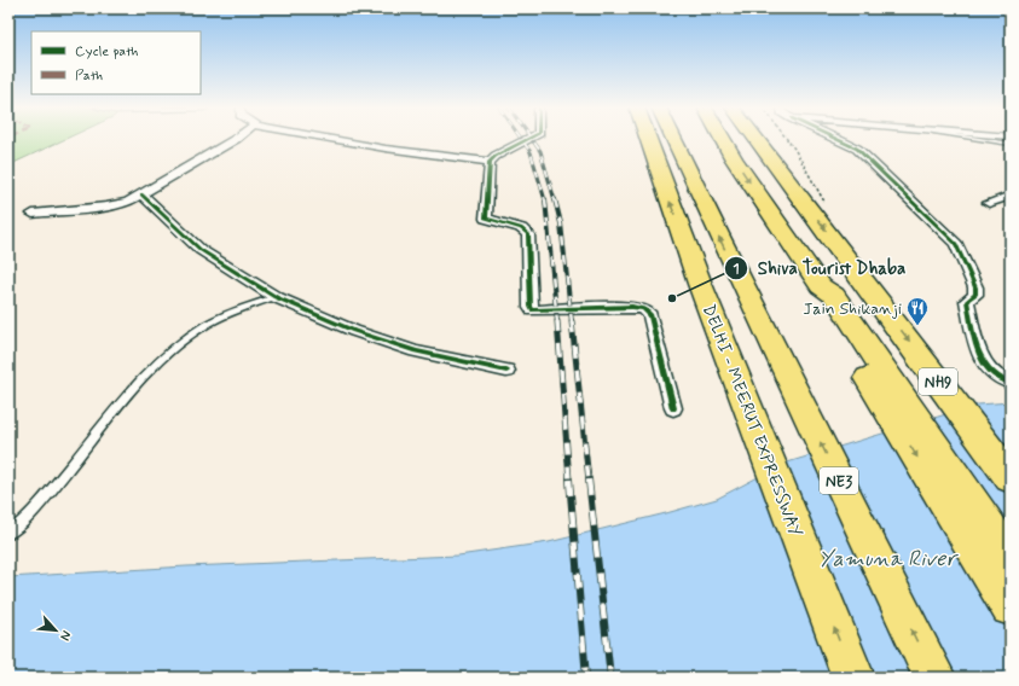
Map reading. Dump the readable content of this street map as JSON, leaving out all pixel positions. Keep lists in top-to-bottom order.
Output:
{
  "streets": {
    "highway": ["NH9", "DELHI - MEERUT EXPRESSWAY", "NE3"]
  },
  "water": ["Yamuna River"],
  "places": {
    "other": ["Shiva Tourist Dhaba"],
    "restaurant": ["Jain Shikanji"]
  },
  "legend": ["Cycle path", "Path"],
  "north": "bottom right"
}
